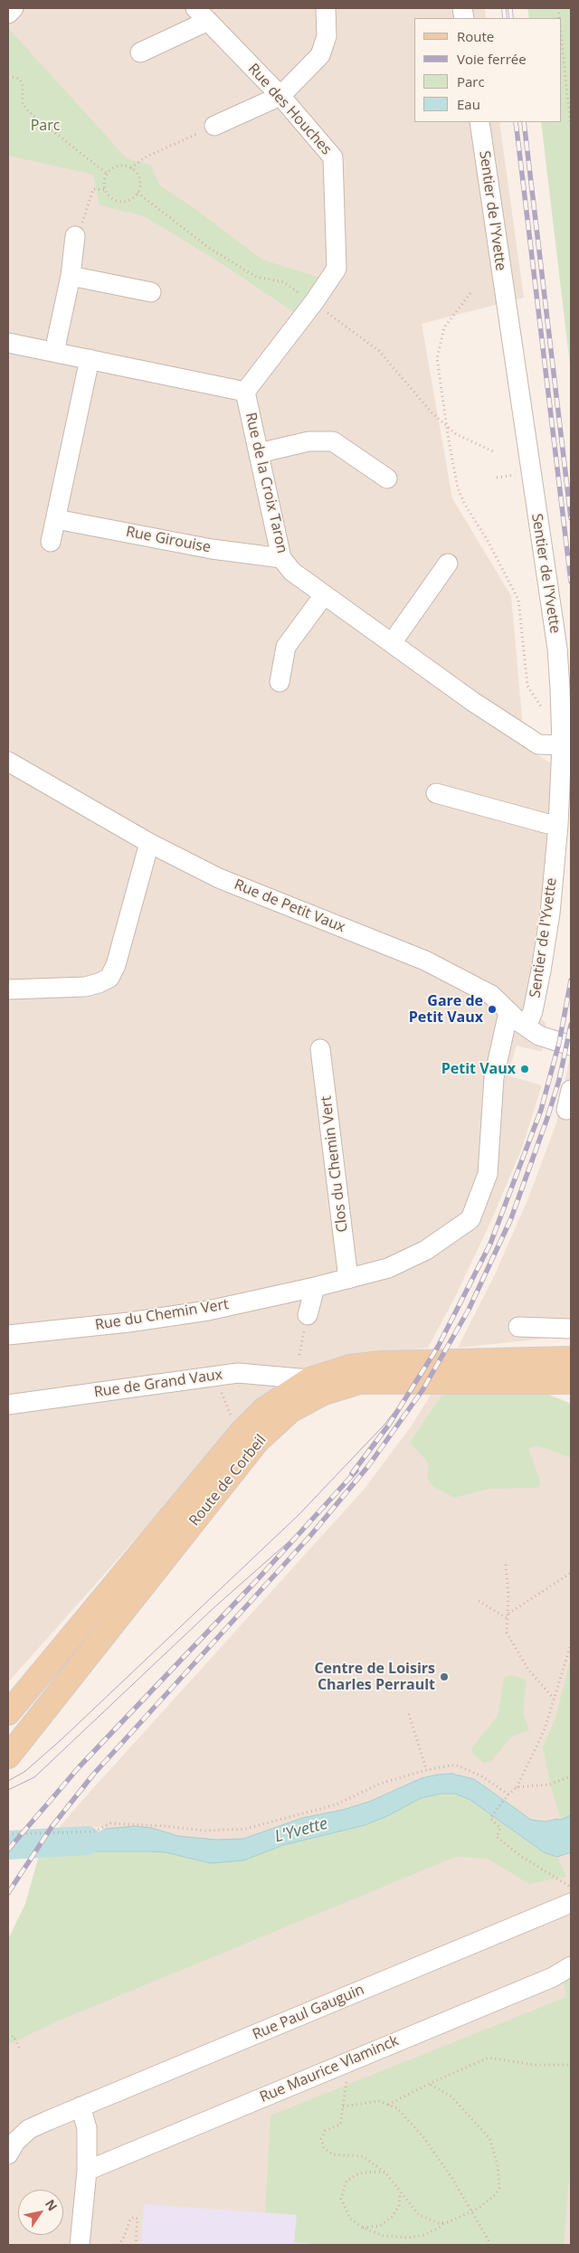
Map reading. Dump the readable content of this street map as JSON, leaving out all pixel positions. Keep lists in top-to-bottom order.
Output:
{
  "streets": {
    "main road": ["Route de Corbeil"],
    "street": [
      "Rue des Houches",
      "Sentier de l'Yvette",
      "Rue de la Croix Taron",
      "Rue Girouise",
      "Rue de Petit Vaux",
      "Clos du Chemin Vert",
      "Rue du Chemin Vert",
      "Rue de Grand Vaux",
      "Rue Paul Gauguin",
      "Rue Maurice Vlaminck"
    ]
  },
  "crossings": [
    ["Rue des Houches", "Rue de la Croix Taron"],
    ["Sentier de l'Yvette", "Rue de la Croix Taron"],
    ["Sentier de l'Yvette", "Rue de Petit Vaux"],
    ["Rue de la Croix Taron", "Rue Girouise"],
    ["Rue de Petit Vaux", "Rue du Chemin Vert"],
    ["Clos du Chemin Vert", "Rue du Chemin Vert"],
    ["Rue de Grand Vaux", "Route de Corbeil"]
  ],
  "water": ["L'Yvette"],
  "parks": ["Parc"],
  "places": ["Gare de Petit Vaux", "Petit Vaux", "Centre de Loisirs Charles Perrault"],
  "legend": [
    "Route",
    "Voie ferrée",
    "Parc",
    "Eau"
  ],
  "north": "top right"
}
